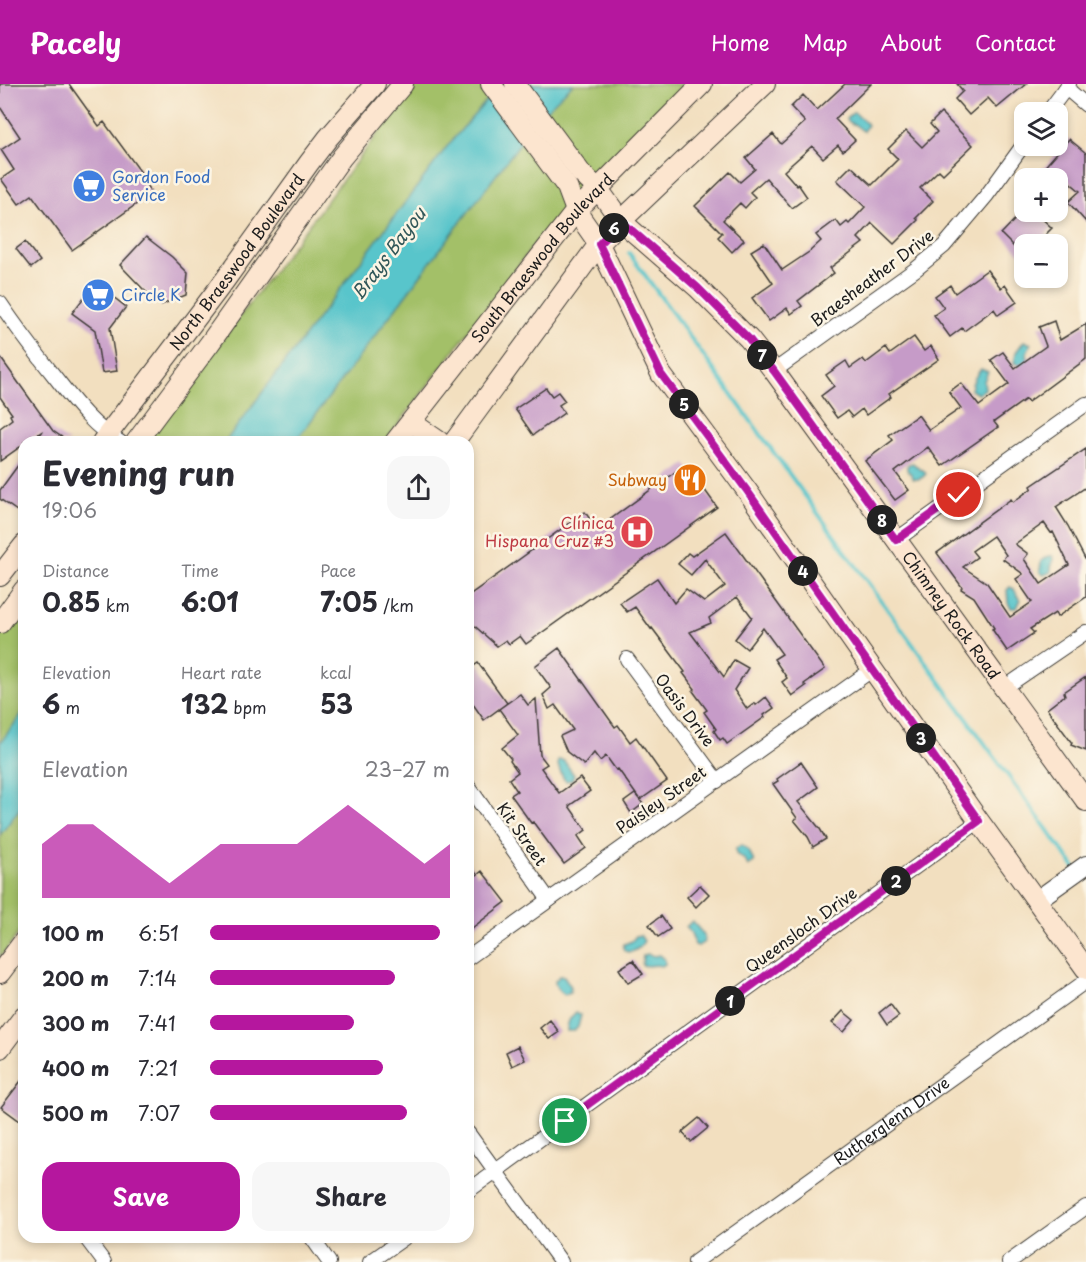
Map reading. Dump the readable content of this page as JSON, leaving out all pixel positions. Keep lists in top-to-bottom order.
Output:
{
  "streets": {
    "main road": ["South Braeswood Boulevard", "North Braeswood Boulevard", "Chimney Rock Road"],
    "street": [
      "Braesheather Drive",
      "Oasis Drive",
      "Paisley Street",
      "Kit Street",
      "Queensloch Drive",
      "Rutherglenn Drive"
    ]
  },
  "crossings": [
    ["South Braeswood Boulevard", "Chimney Rock Road"],
    ["Braesheather Drive", "Chimney Rock Road"],
    ["Oasis Drive", "Paisley Street"],
    ["Paisley Street", "Kit Street"]
  ],
  "water": ["Brays Bayou"],
  "places": {
    "supermarket": ["Gordon Food Service", "Circle K"],
    "restaurant": ["Subway"],
    "hospital": ["Clínica Hispana Cruz #3"]
  },
  "page": {
    "header": "Pacely",
    "nav": [
      "Home",
      "Map",
      "About",
      "Contact"
    ],
    "map_buttons": ["+", "−"],
    "pins": [
      "6",
      "7",
      "5",
      "8",
      "4",
      "3",
      "2",
      "1"
    ],
    "heading": ["Evening run", "19:06"],
    "stats": [
      ["Distance", "0.85 km"],
      ["Time", "6:01"],
      ["Pace", "7:05 /km"],
      ["Elevation", "6 m"],
      ["Heart rate", "132 bpm"],
      ["kcal", "53"]
    ],
    "chart": ["Elevation", "23–27 m"],
    "list": [
      {
        "name": "100 m",
        "note": "6:51"
      },
      {
        "name": "200 m",
        "note": "7:14"
      },
      {
        "name": "300 m",
        "note": "7:41"
      },
      {
        "name": "400 m",
        "note": "7:21"
      },
      {
        "name": "500 m",
        "note": "7:07"
      }
    ],
    "buttons": ["Save", "Share"]
  }
}
